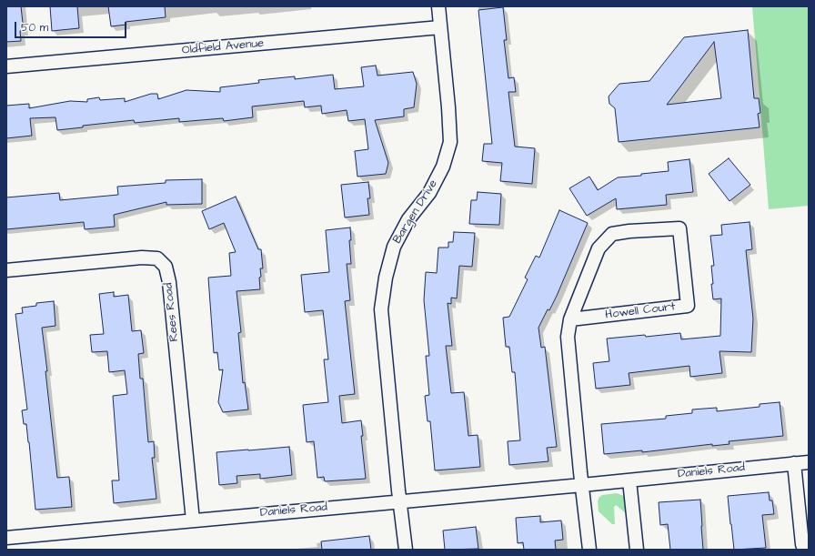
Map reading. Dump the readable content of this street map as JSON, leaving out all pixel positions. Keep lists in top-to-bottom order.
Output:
{
  "streets": {
    "street": [
      "Oldfield Avenue",
      "Bargen Drive",
      "Howell Court",
      "Rees Road",
      "Daniels Road"
    ]
  },
  "crossings": [
    ["Oldfield Avenue", "Bargen Drive"],
    ["Bargen Drive", "Daniels Road"],
    ["Howell Court", "Daniels Road"],
    ["Rees Road", "Daniels Road"]
  ],
  "scale_bar": "50 m"
}
